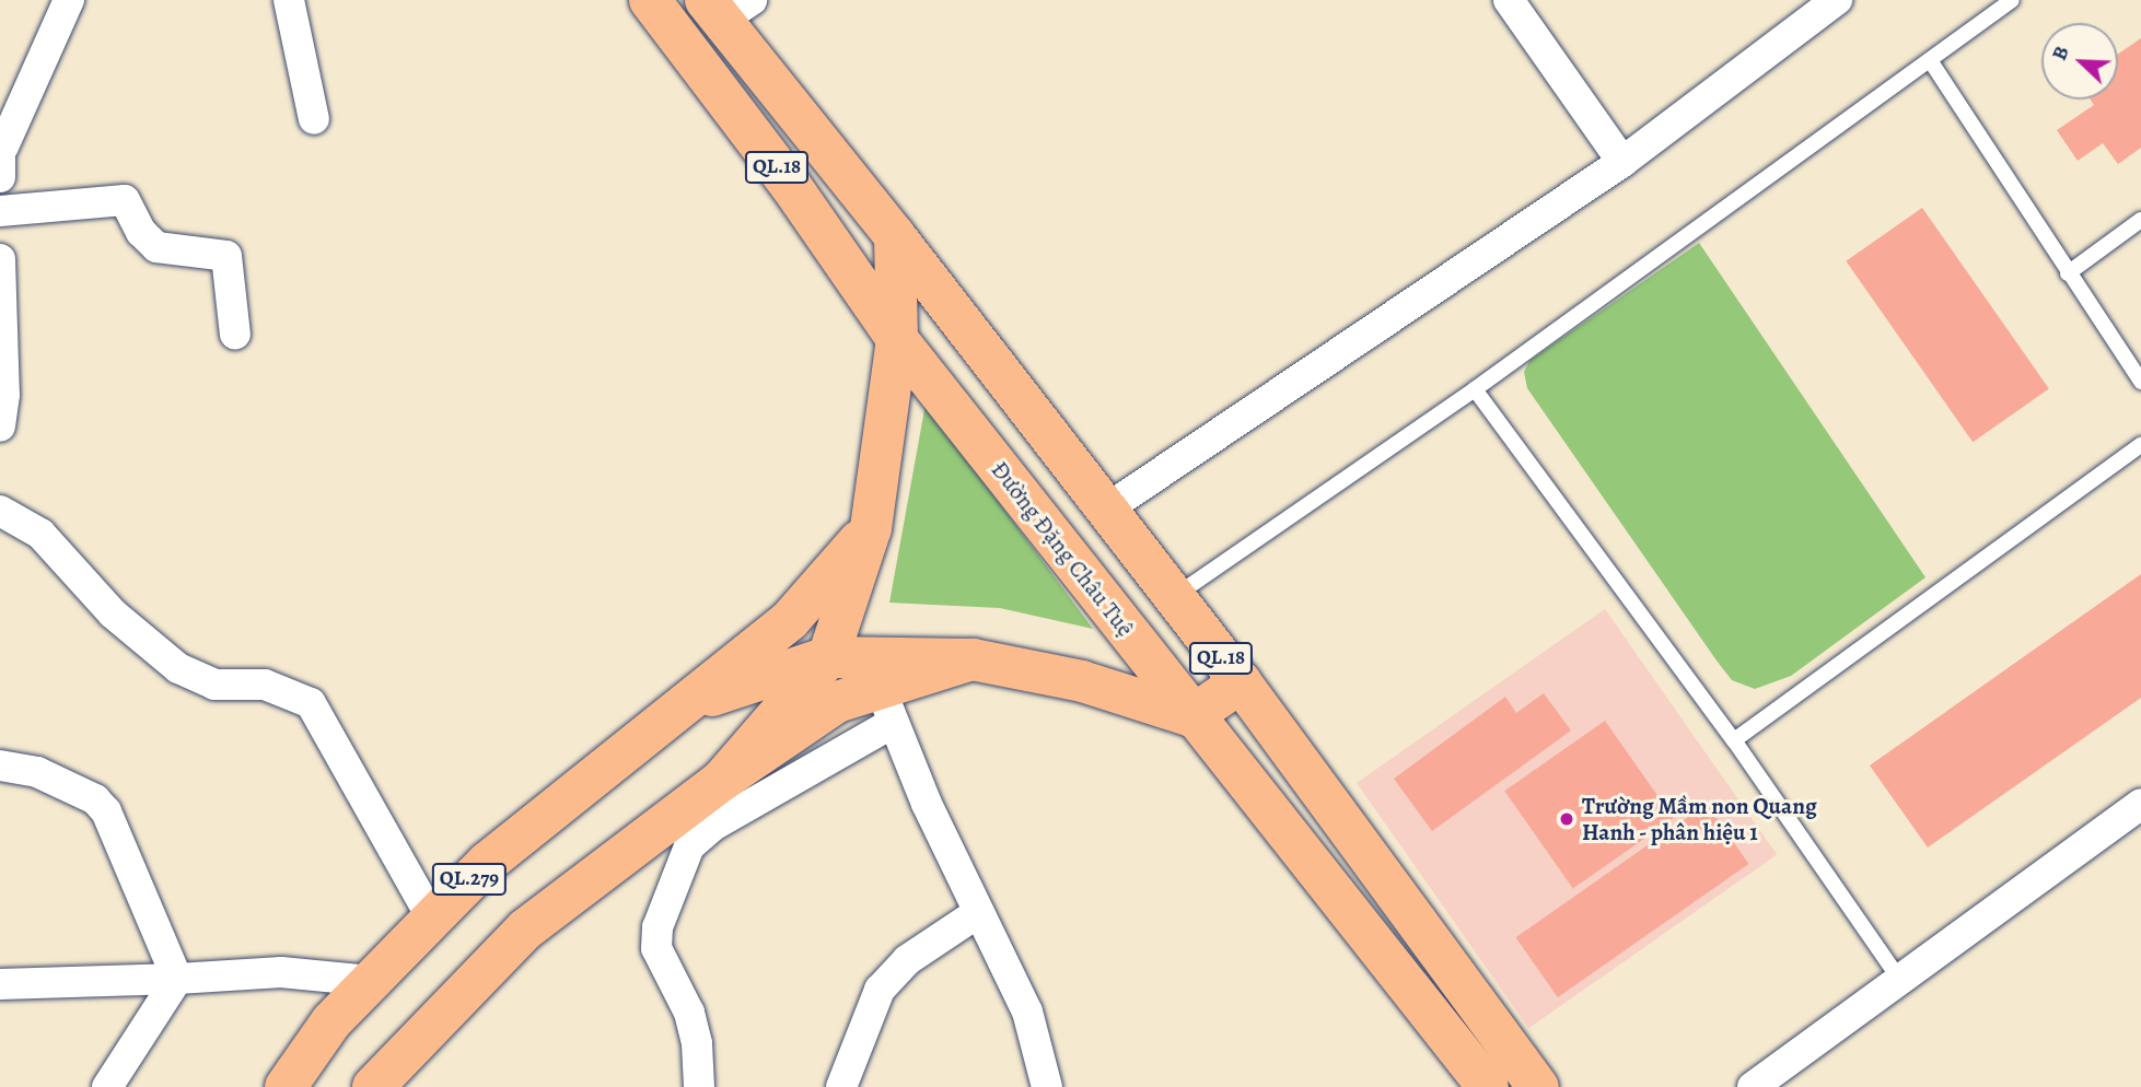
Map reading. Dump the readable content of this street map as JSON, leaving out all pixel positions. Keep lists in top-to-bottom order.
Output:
{
  "streets": {
    "main road": ["QL.18", "Đường Đặng Châu Tuệ", "QL.279"]
  },
  "places": ["Trường Mầm non Quang Hanh - phân hiệu 1"],
  "north": "top left"
}
